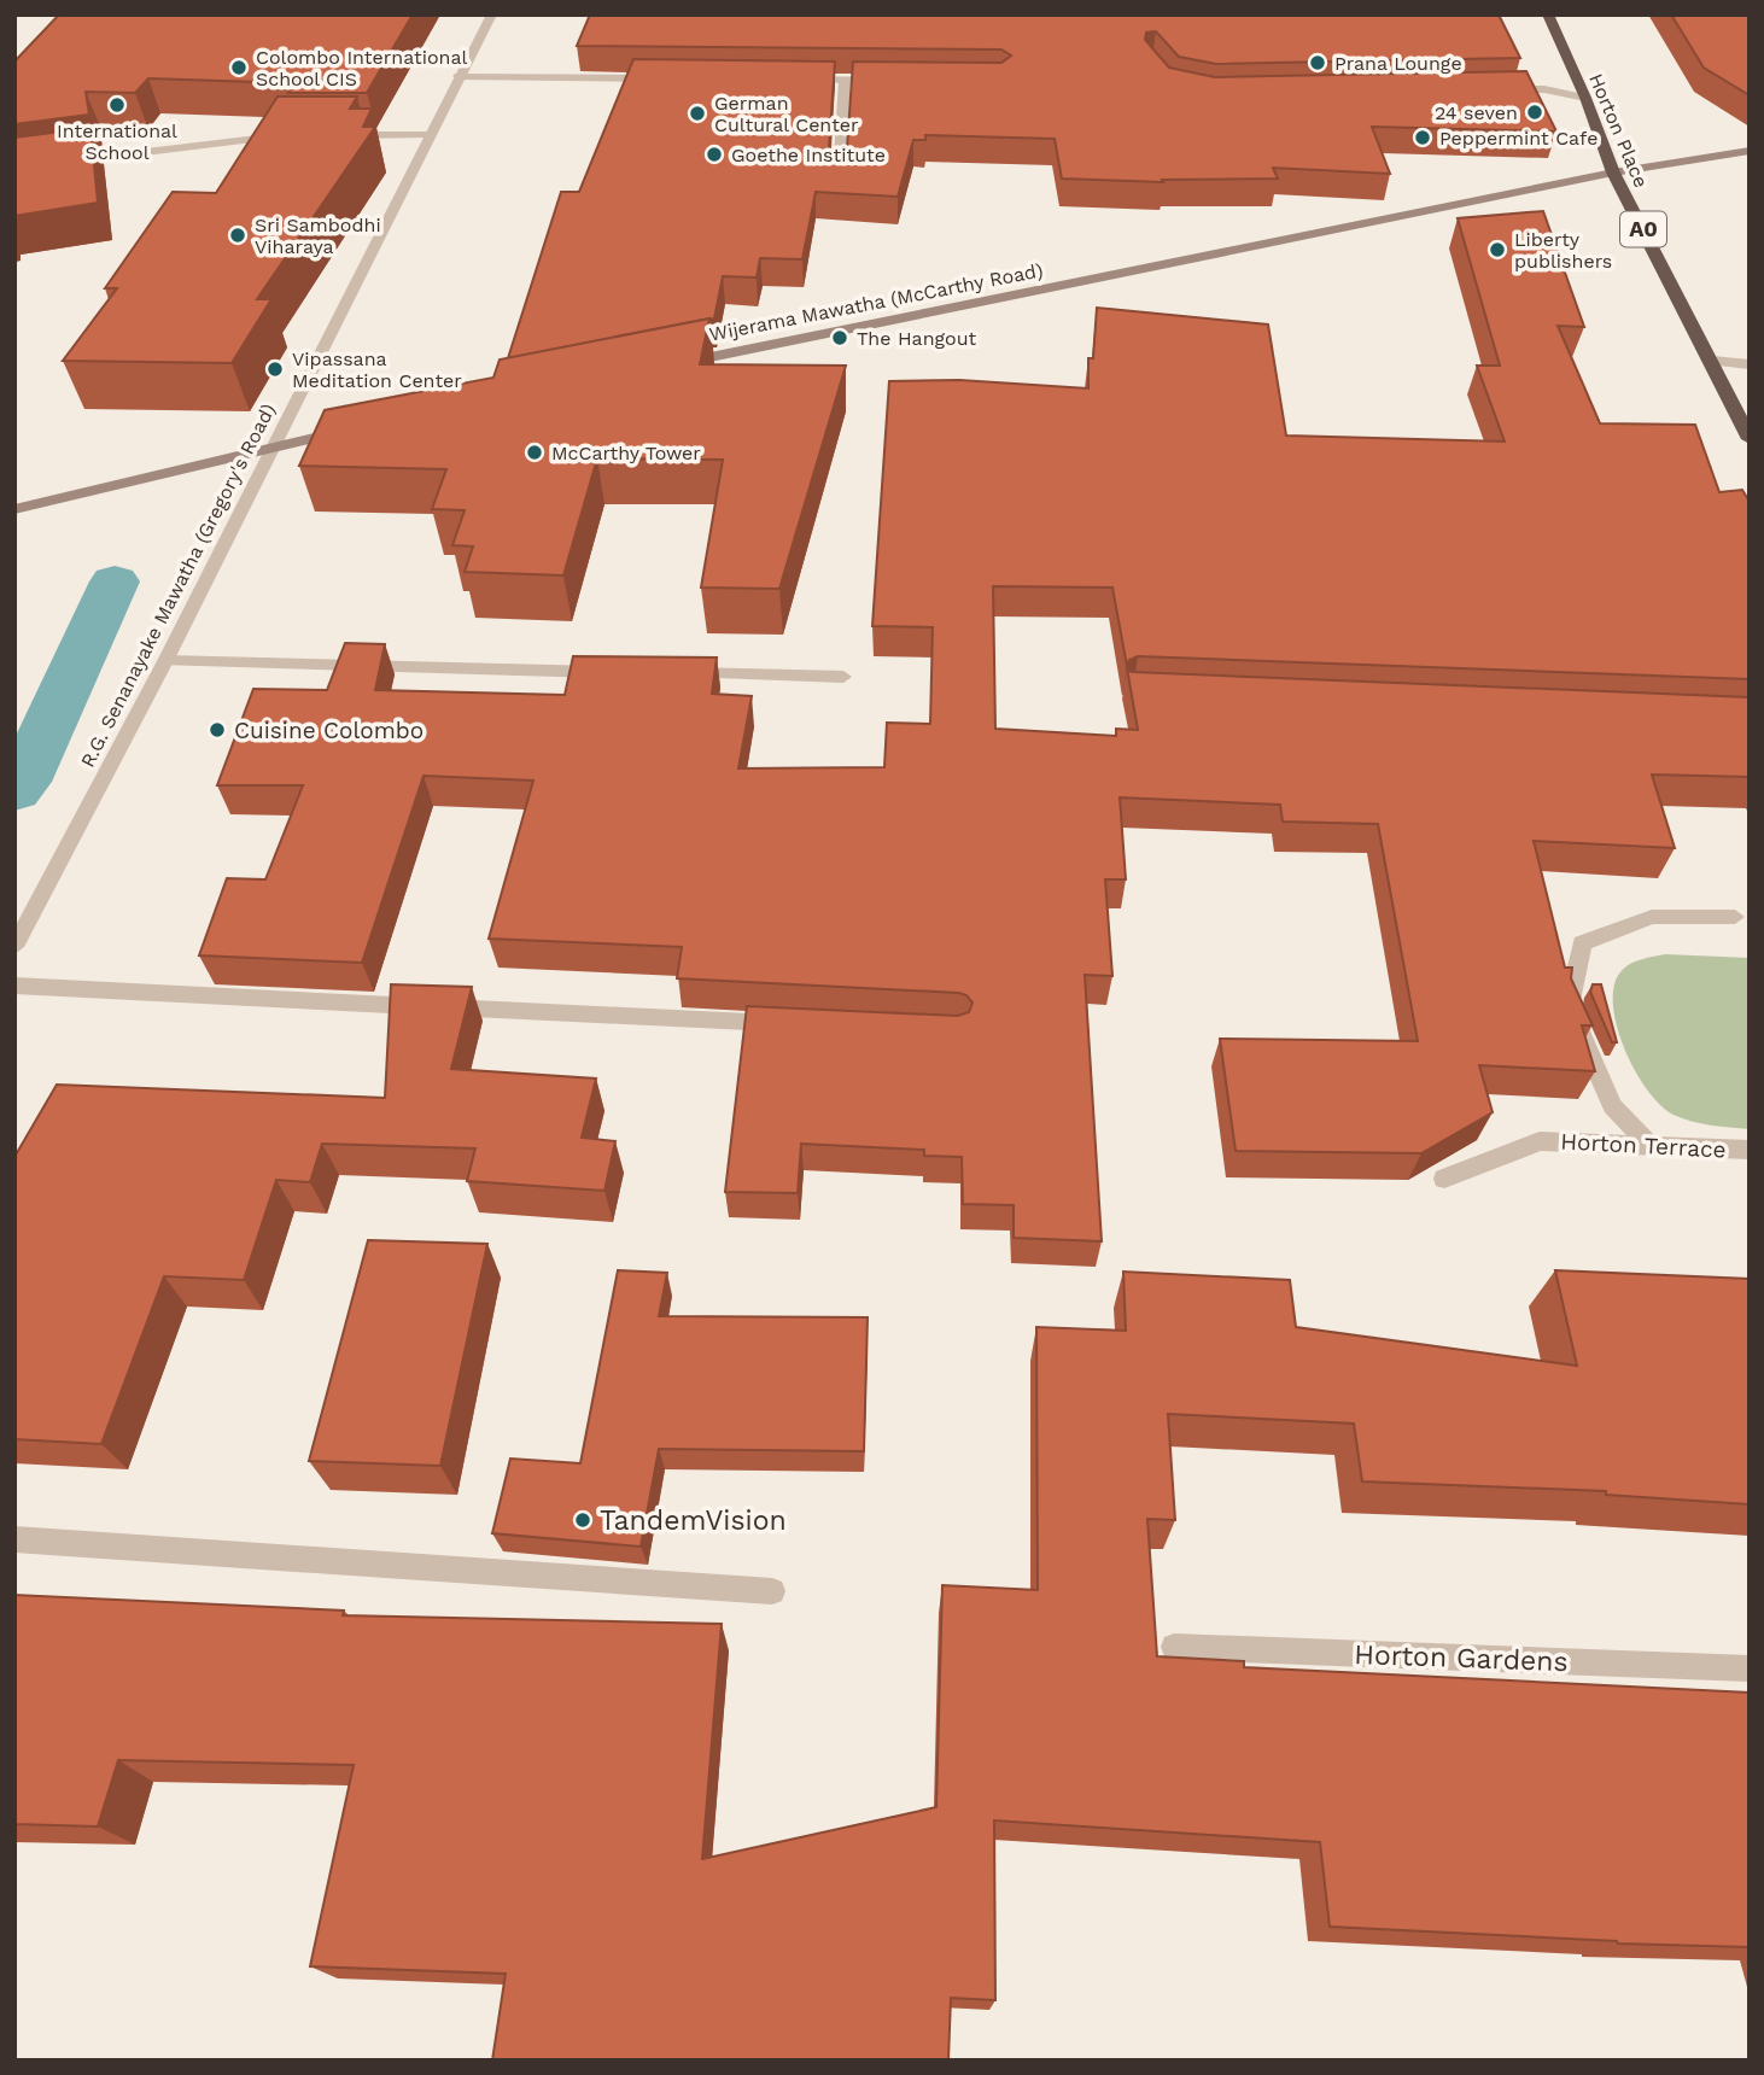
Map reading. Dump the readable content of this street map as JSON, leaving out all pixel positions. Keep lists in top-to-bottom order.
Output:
{
  "streets": {
    "highway": ["Horton Place", "A0"],
    "main road": ["Wijerama Mawatha (McCarthy Road)"],
    "street": ["R.G. Senanayake Mawatha (Gregory's Road)", "Horton Terrace", "Horton Gardens"]
  },
  "crossings": [
    ["Horton Place", "Wijerama Mawatha (McCarthy Road)"]
  ],
  "places": [
    "Prana Lounge",
    "Colombo International School CIS",
    "International School",
    "24 seven",
    "German Cultural Center",
    "Peppermint Cafe",
    "Goethe Institute",
    "Sri Sambodhi Viharaya",
    "Liberty publishers",
    "The Hangout",
    "Vipassana Meditation Center",
    "McCarthy Tower",
    "Cuisine Colombo",
    "TandemVision"
  ]
}
